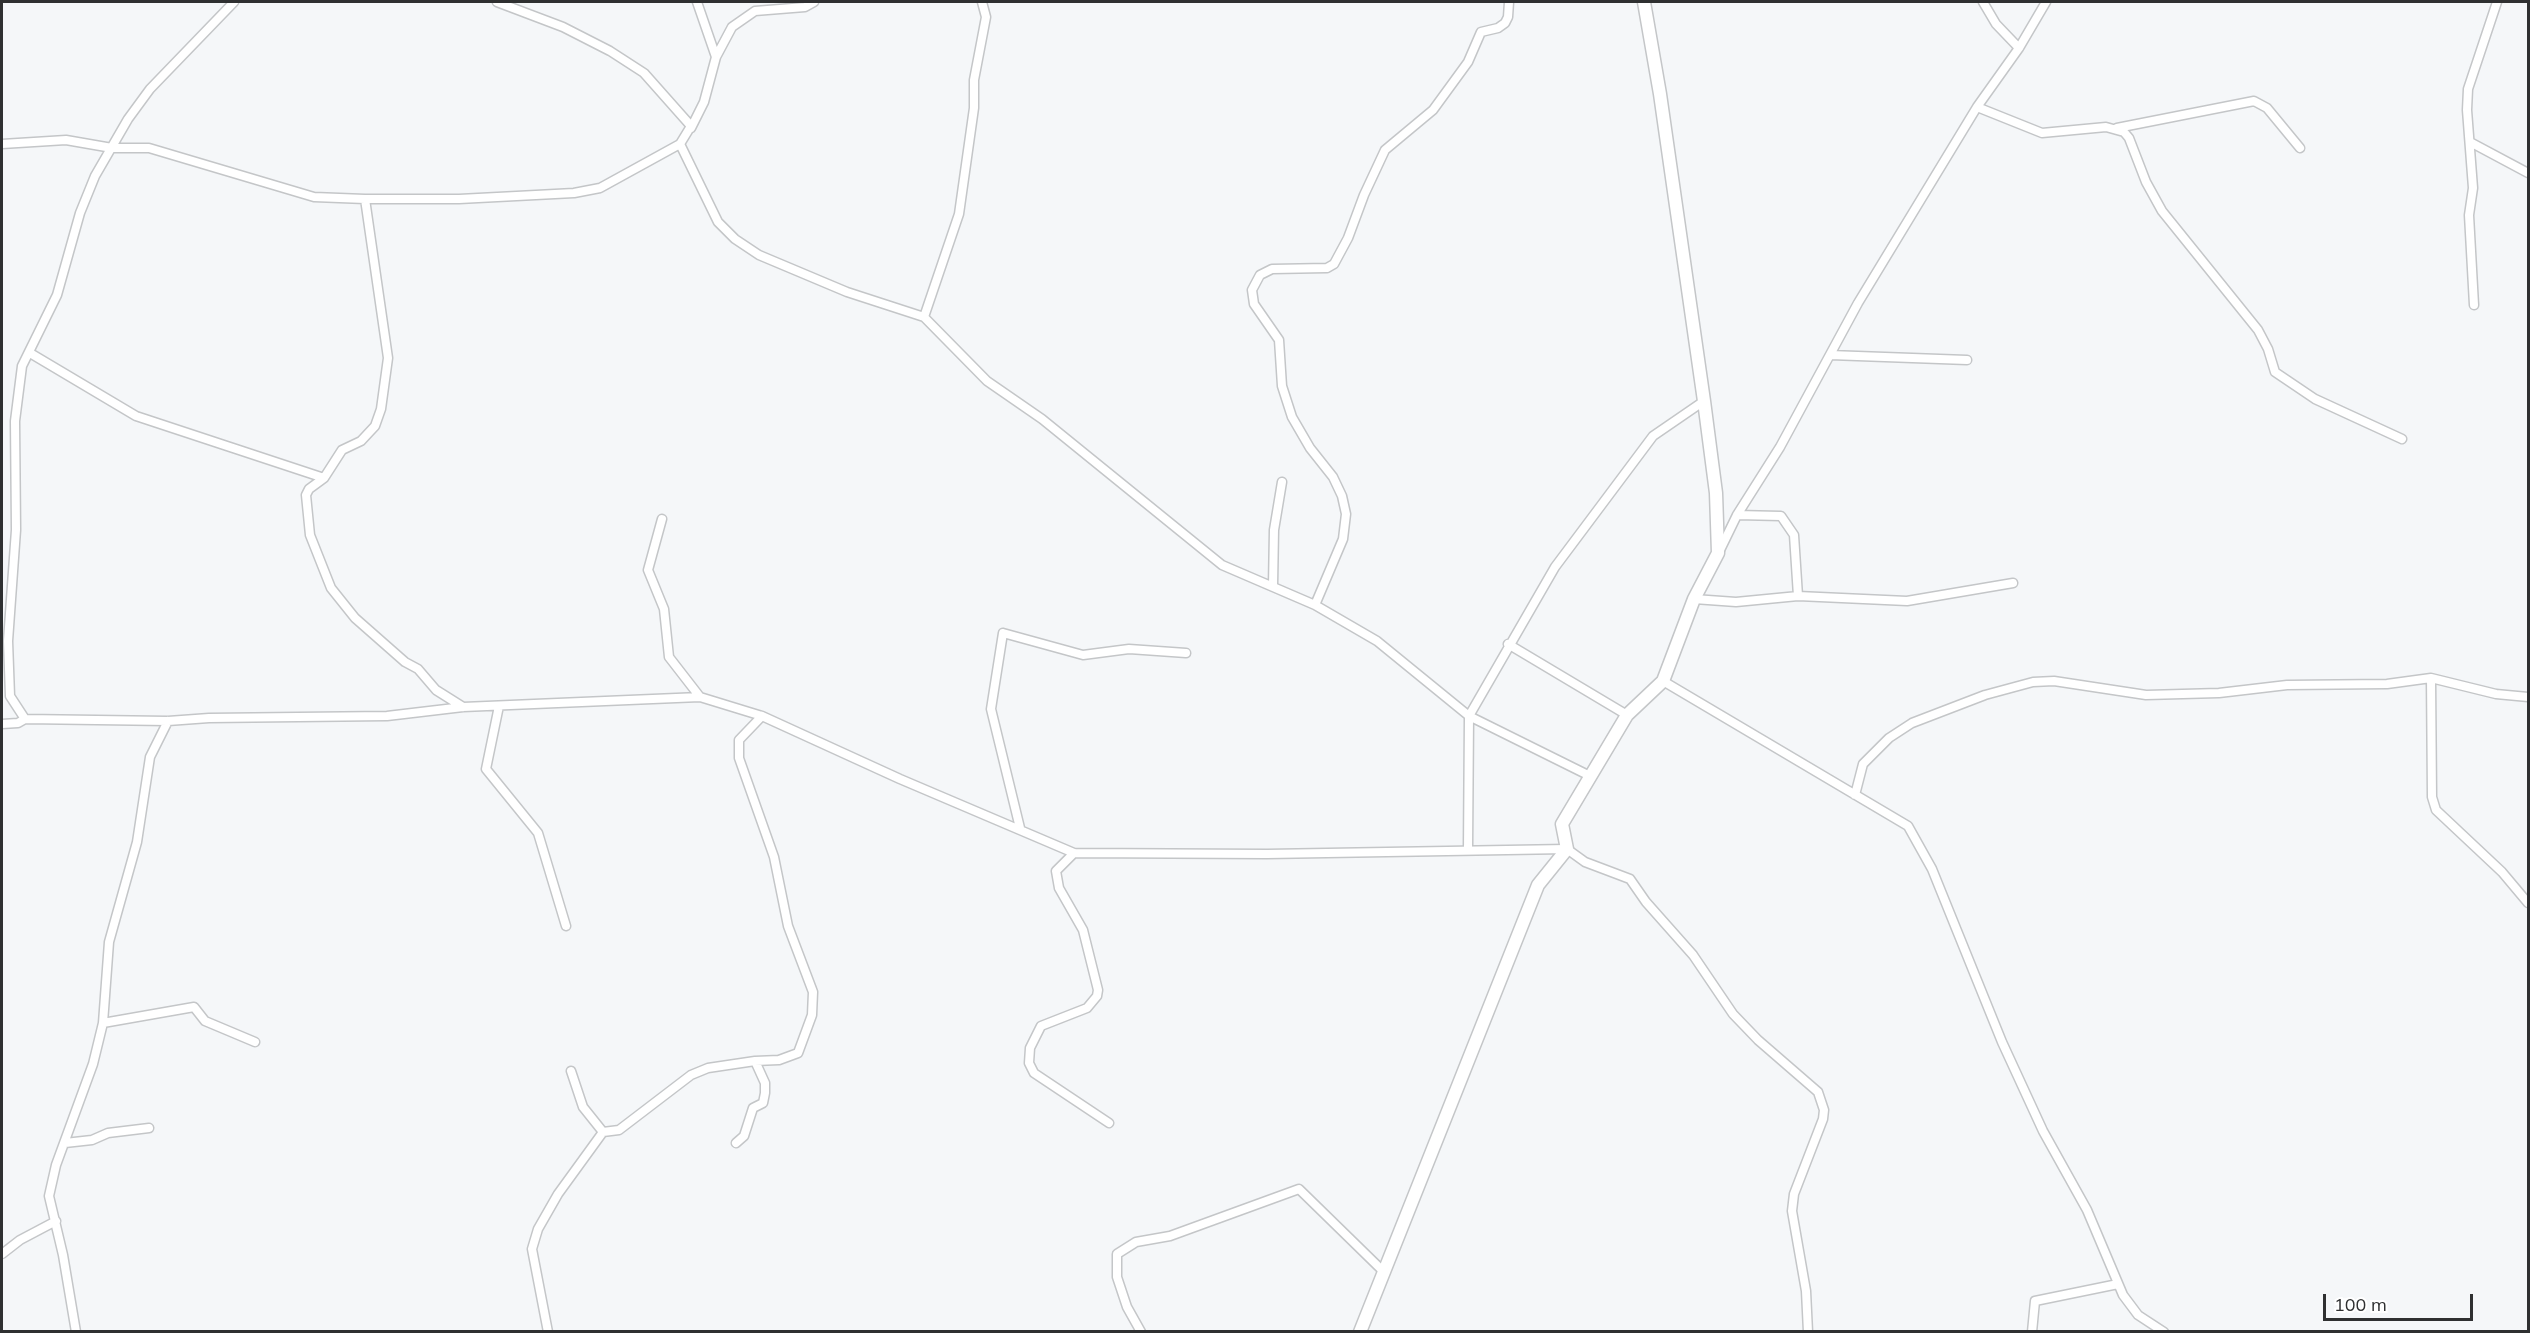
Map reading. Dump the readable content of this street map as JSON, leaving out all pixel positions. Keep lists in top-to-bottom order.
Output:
{
  "scale_bar": "100 m"
}
